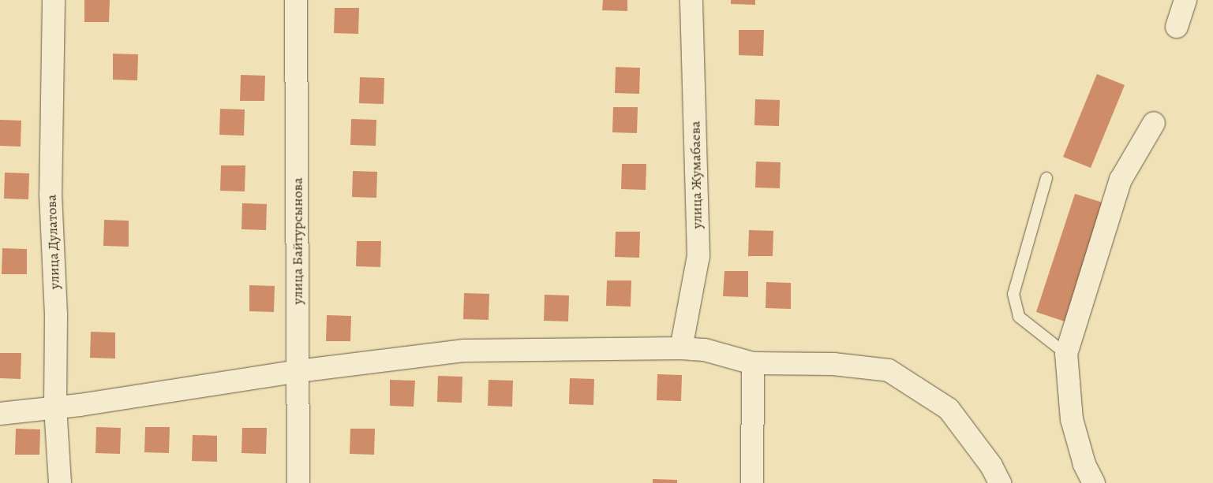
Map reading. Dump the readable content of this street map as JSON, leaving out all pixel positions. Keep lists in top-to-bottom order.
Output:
{
  "streets": {
    "street": ["улица Жумабаева", "улица Байтурсынова", "улица Дулатова"]
  }
}
